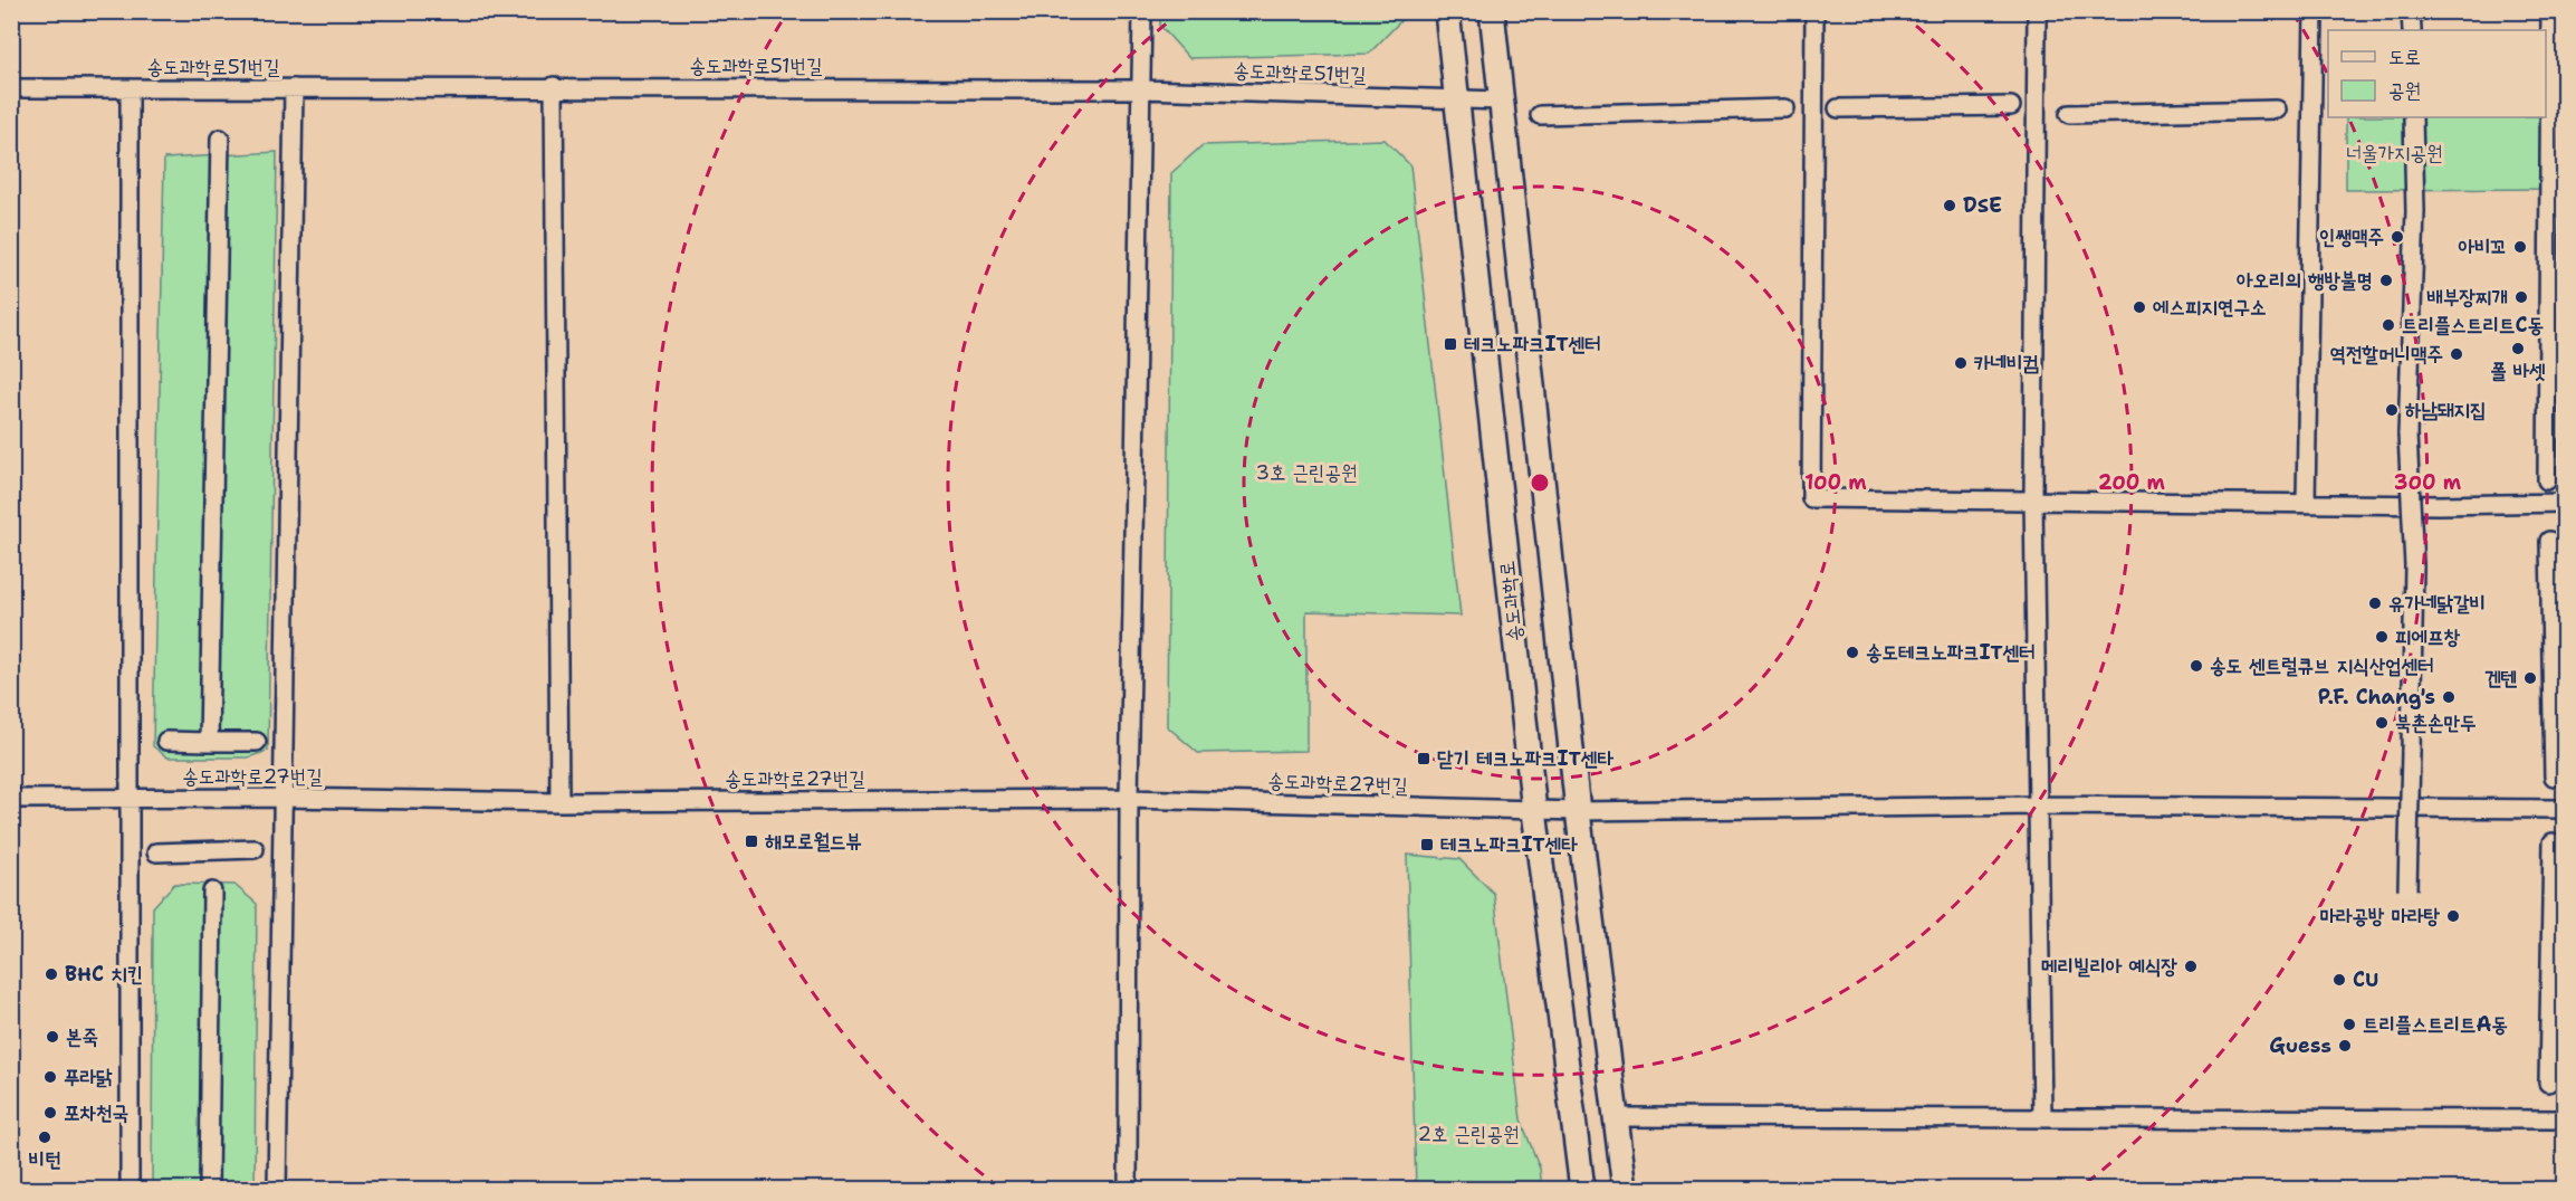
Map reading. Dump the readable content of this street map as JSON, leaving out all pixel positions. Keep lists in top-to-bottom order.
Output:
{
  "streets": {
    "main road": ["송도과학로"],
    "street": ["송도과학로51번길", "송도과학로27번길"]
  },
  "crossings": [
    ["송도과학로51번길", "송도과학로"],
    ["송도과학로", "송도과학로27번길"]
  ],
  "parks": ["너울가지공원", "3호 근린공원", "2호 근린공원"],
  "places": {
    "other": [
      "DSE",
      "인쌩맥주",
      "아비꼬",
      "아오리의 행방불명",
      "배부장찌개",
      "에스피지연구소",
      "트리플스트리트C동",
      "폴 바셋",
      "역전할머니맥주",
      "카네비컴",
      "하남돼지집",
      "유가네닭갈비",
      "피에프창",
      "송도테크노파크IT센터",
      "송도 센트럴큐브 지식산업센터",
      "겐텐",
      "P.F. Chang's",
      "북촌손만두",
      "마라공방 마라탕",
      "메리빌리아 예식장",
      "BHC 치킨",
      "CU",
      "트리플스트리트A동",
      "본죽",
      "Guess",
      "푸라닭",
      "포차천국",
      "비턴"
    ],
    "transit": [
      "테크노파크IT센터",
      "닫기 테크노파크IT센타",
      "해모로월드뷰",
      "테크노파크IT센타"
    ]
  },
  "legend": ["도로", "공원"],
  "rings": ["100 m", "200 m", "300 m"]
}
